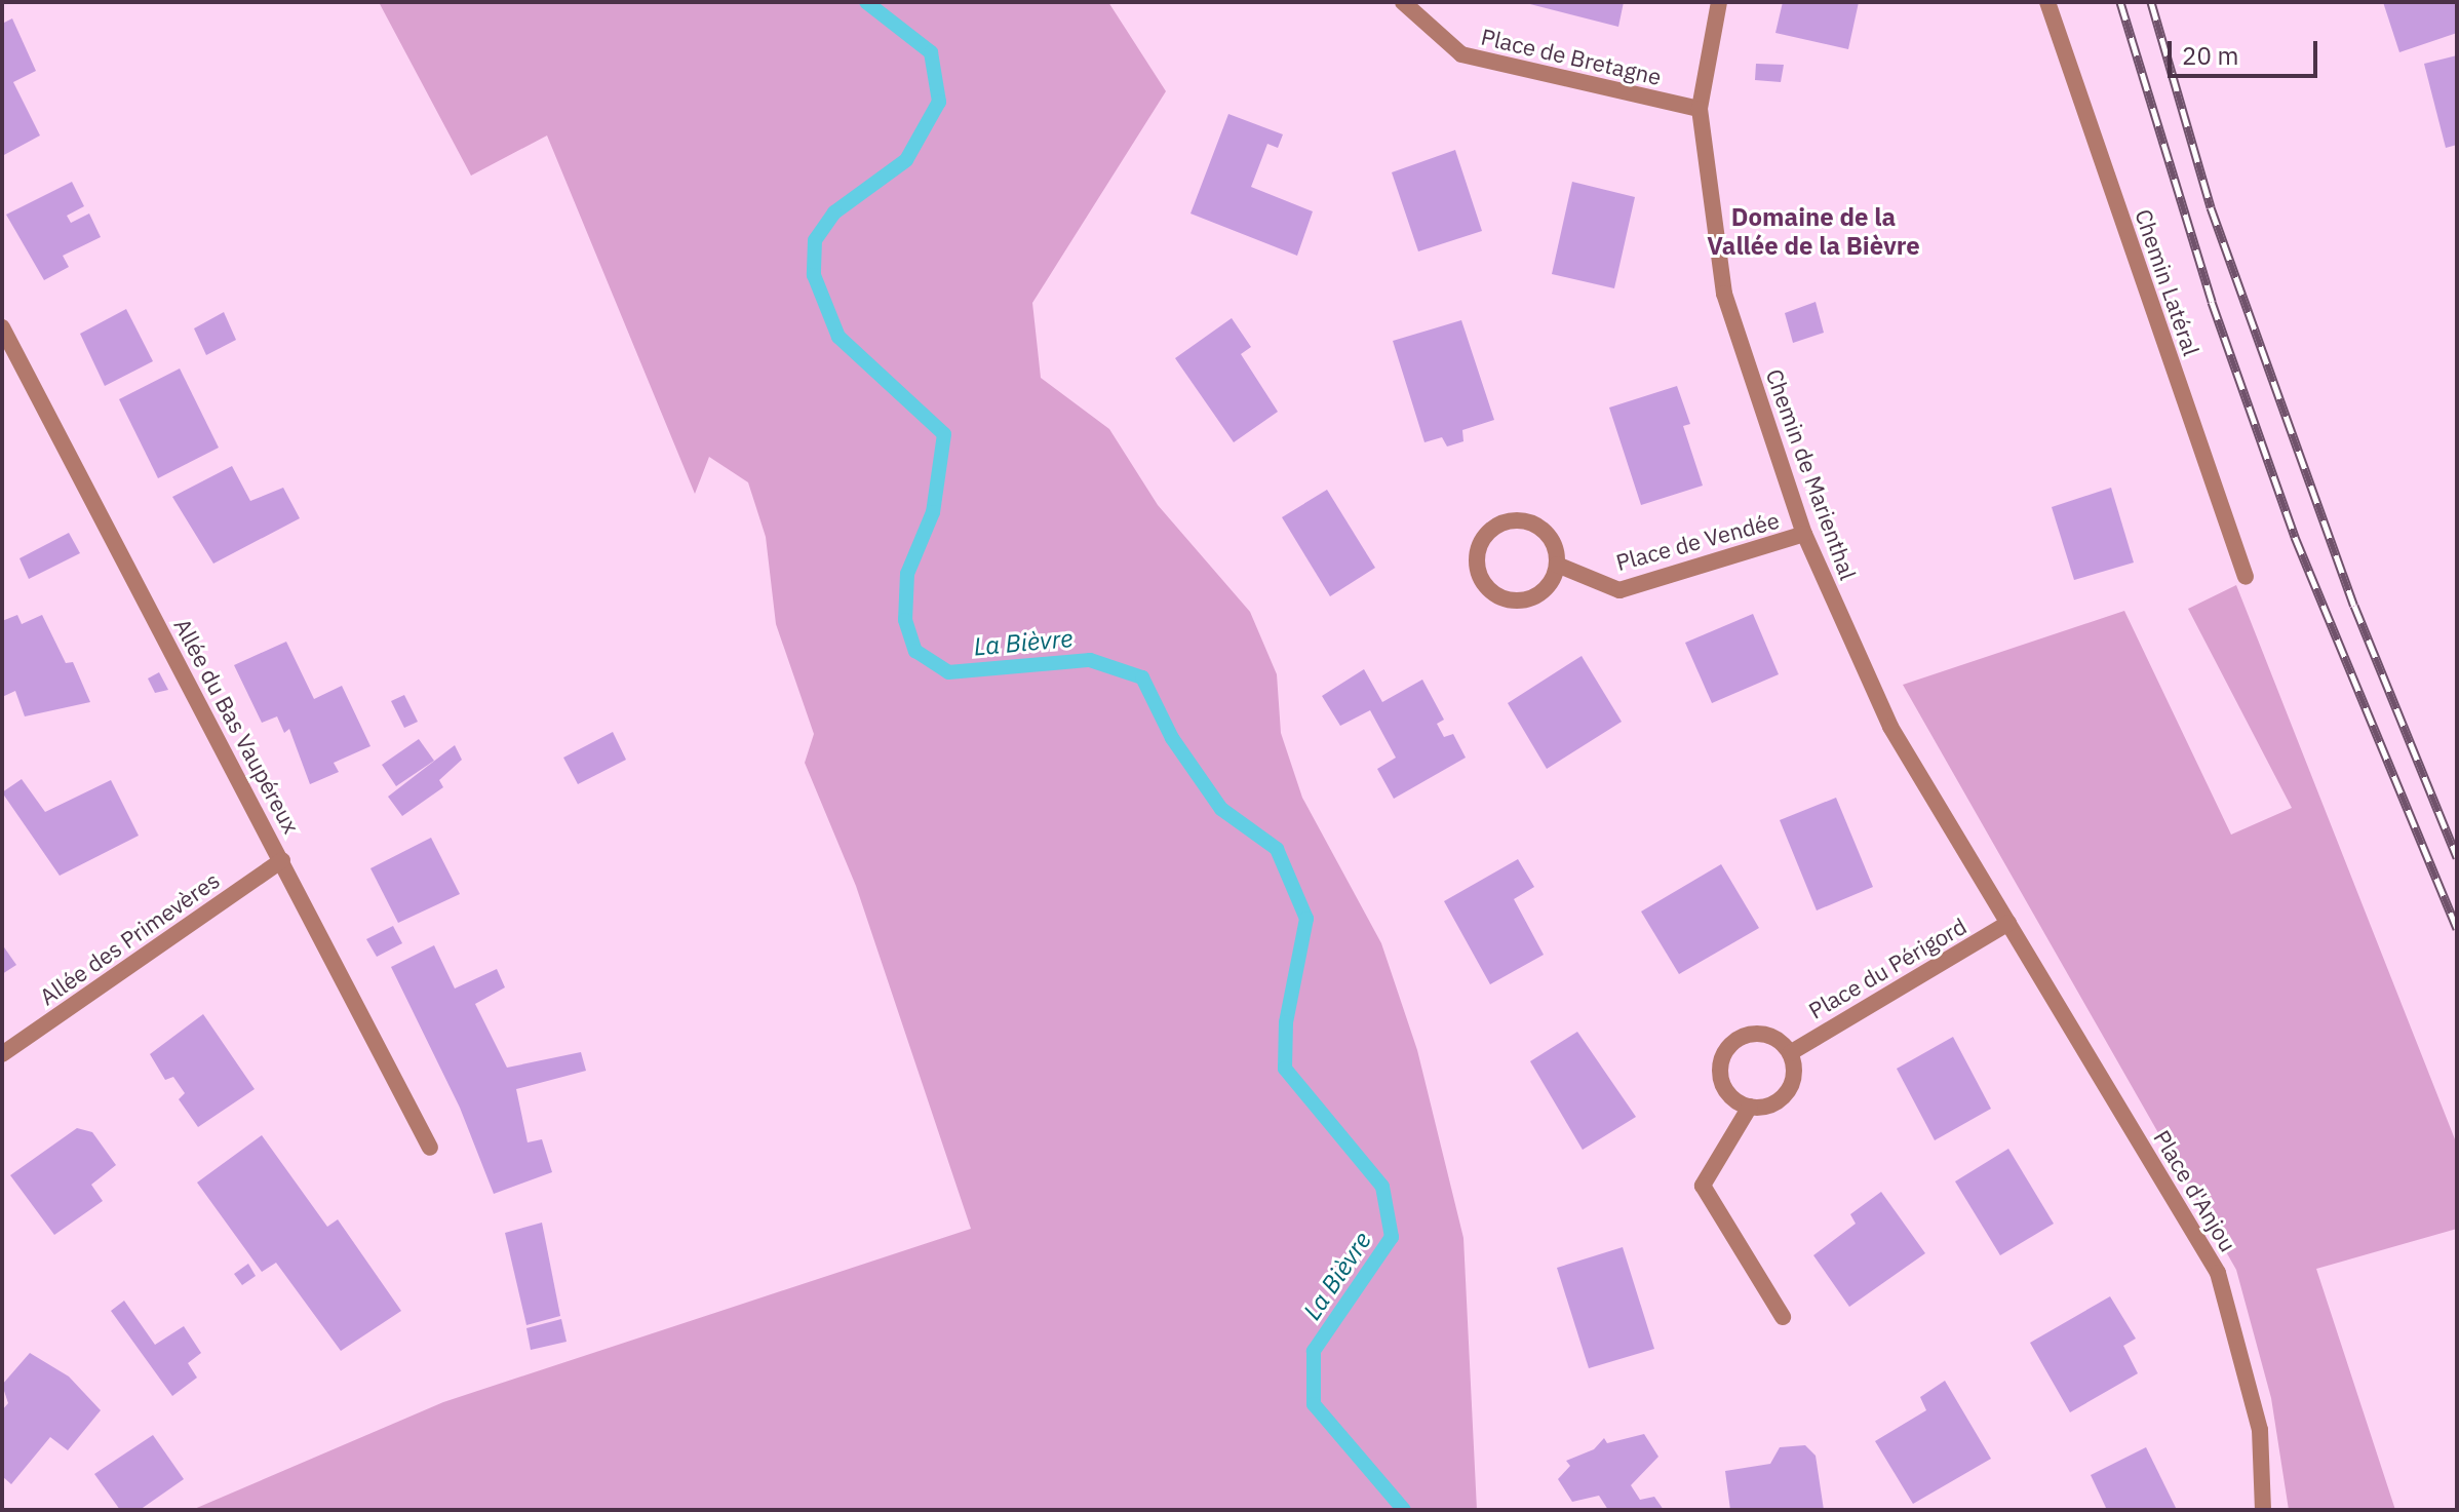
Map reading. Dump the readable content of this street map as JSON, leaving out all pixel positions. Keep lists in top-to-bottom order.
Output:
{
  "streets": {
    "street": [
      "Place de Bretagne",
      "Chemin Latéral",
      "Chemin de Marienthal",
      "Place de Vendée",
      "Allée du Bas Vaupéreux",
      "Allée des Primevères",
      "Place du Périgord",
      "Place d'Anjou"
    ]
  },
  "crossings": [
    ["Place de Bretagne", "Chemin de Marienthal"],
    ["Chemin de Marienthal", "Place de Vendée"],
    ["Chemin de Marienthal", "Place du Périgord"],
    ["Chemin de Marienthal", "Place d'Anjou"],
    ["Allée du Bas Vaupéreux", "Allée des Primevères"],
    ["Place du Périgord", "Place d'Anjou"]
  ],
  "districts": ["Domaine de la Vallée de la Bièvre"],
  "water": ["La Bièvre"],
  "scale_bar": "20 m"
}
